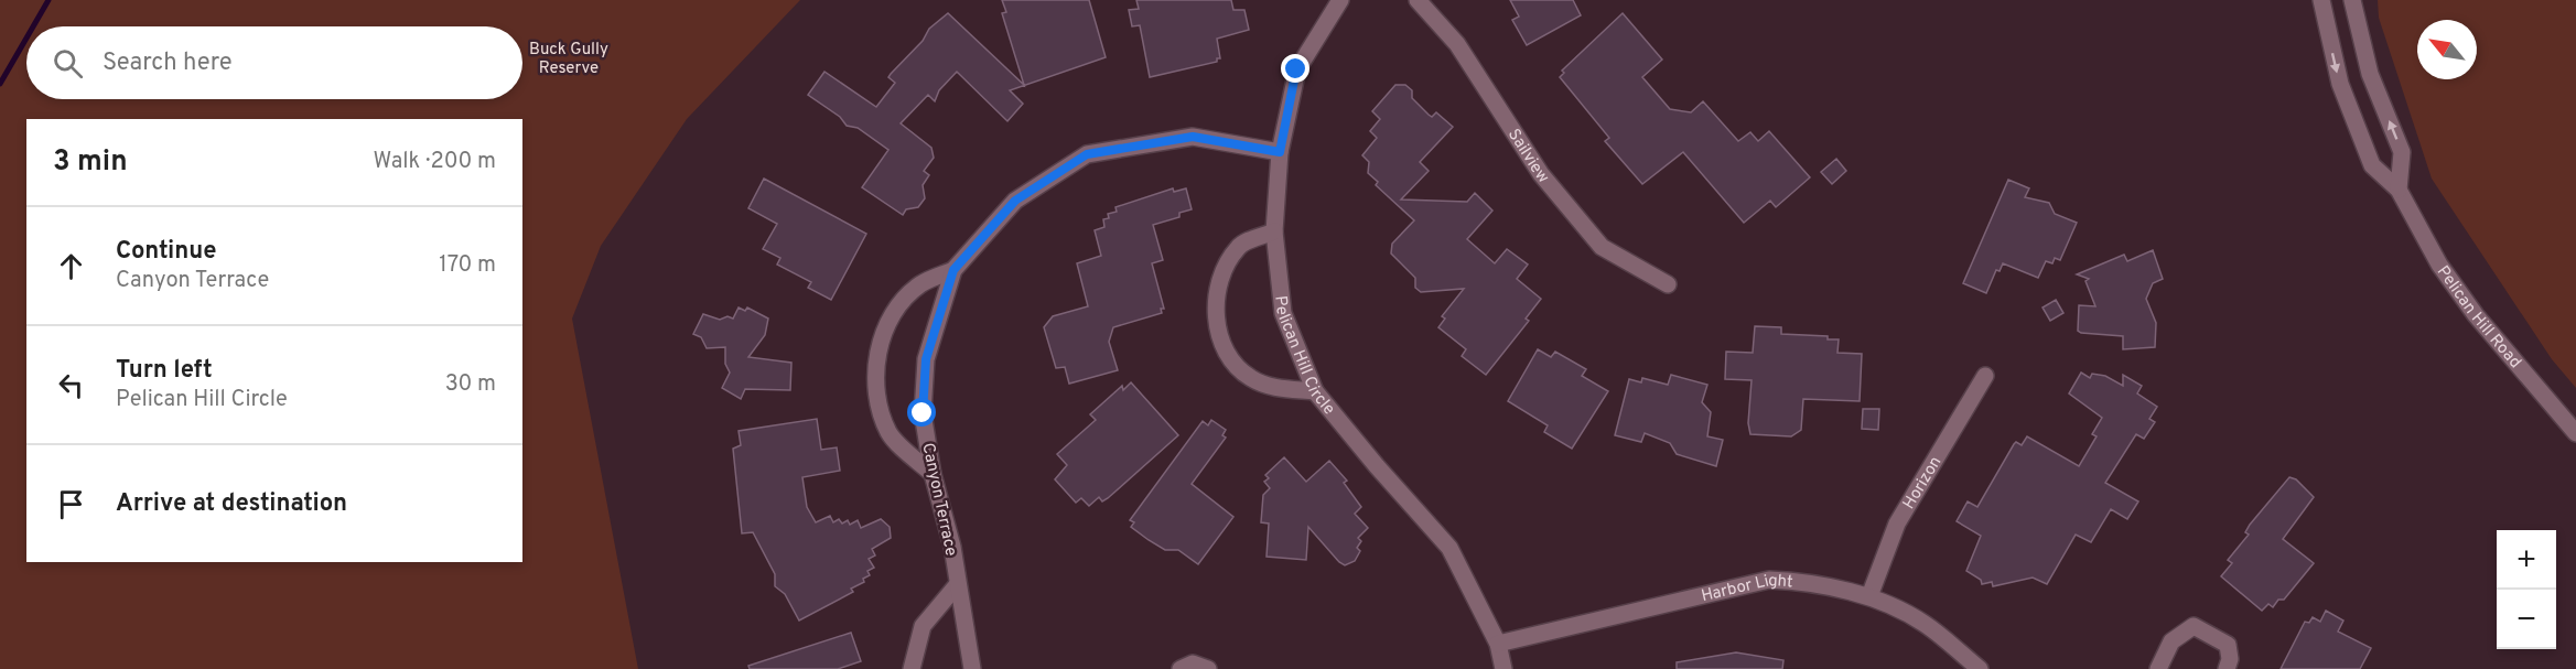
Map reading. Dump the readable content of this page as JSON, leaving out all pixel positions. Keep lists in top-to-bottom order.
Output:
{
  "streets": {
    "street": [
      "Sailview",
      "Pelican Hill Road",
      "Pelican Hill Circle",
      "Horizon",
      "Canyon Terrace",
      "Harbor Light"
    ]
  },
  "crossings": [
    ["Pelican Hill Circle", "Canyon Terrace"],
    ["Pelican Hill Circle", "Harbor Light"],
    ["Horizon", "Harbor Light"]
  ],
  "parks": ["Buck Gully Reserve"],
  "north": "top left",
  "page": {
    "search": "Search here",
    "heading": ["3 min", "Walk · 200 m"],
    "list": [
      ["Continue", "Canyon Terrace", "170 m"],
      ["Turn left", "Pelican Hill Circle", "30 m"],
      "Arrive at destination"
    ],
    "map_buttons": ["+", "−"]
  }
}
